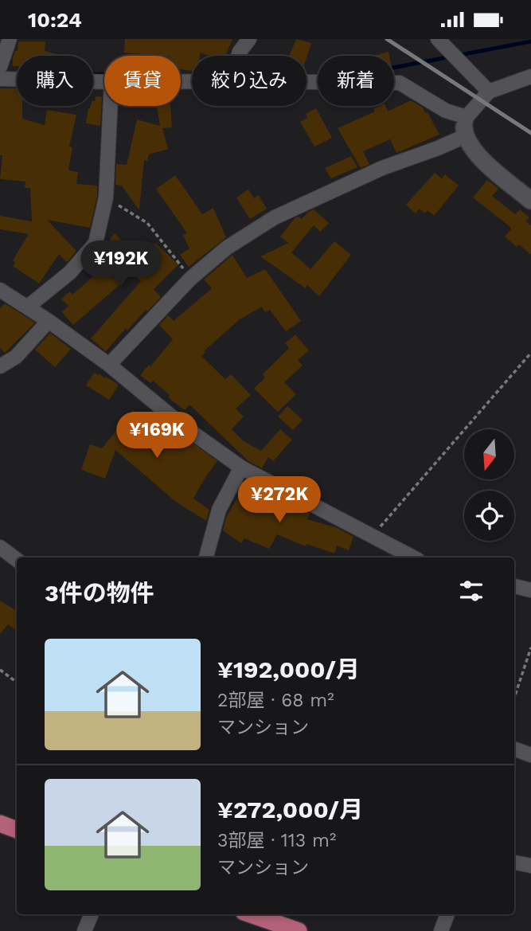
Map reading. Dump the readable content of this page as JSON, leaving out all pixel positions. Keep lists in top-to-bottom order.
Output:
{
  "north": "bottom",
  "page": {
    "status": "10:24",
    "chip": [
      "購入",
      "賃貸",
      "絞り込み",
      "新着"
    ],
    "price": ["¥192K", "¥169K", "¥272K"],
    "heading": "3件の物件",
    "list": [
      {
        "name": "¥192,000/月",
        "note": "2部屋 · 68 m² · マンション"
      },
      {
        "name": "¥272,000/月",
        "note": "3部屋 · 113 m² · マンション"
      }
    ]
  }
}
